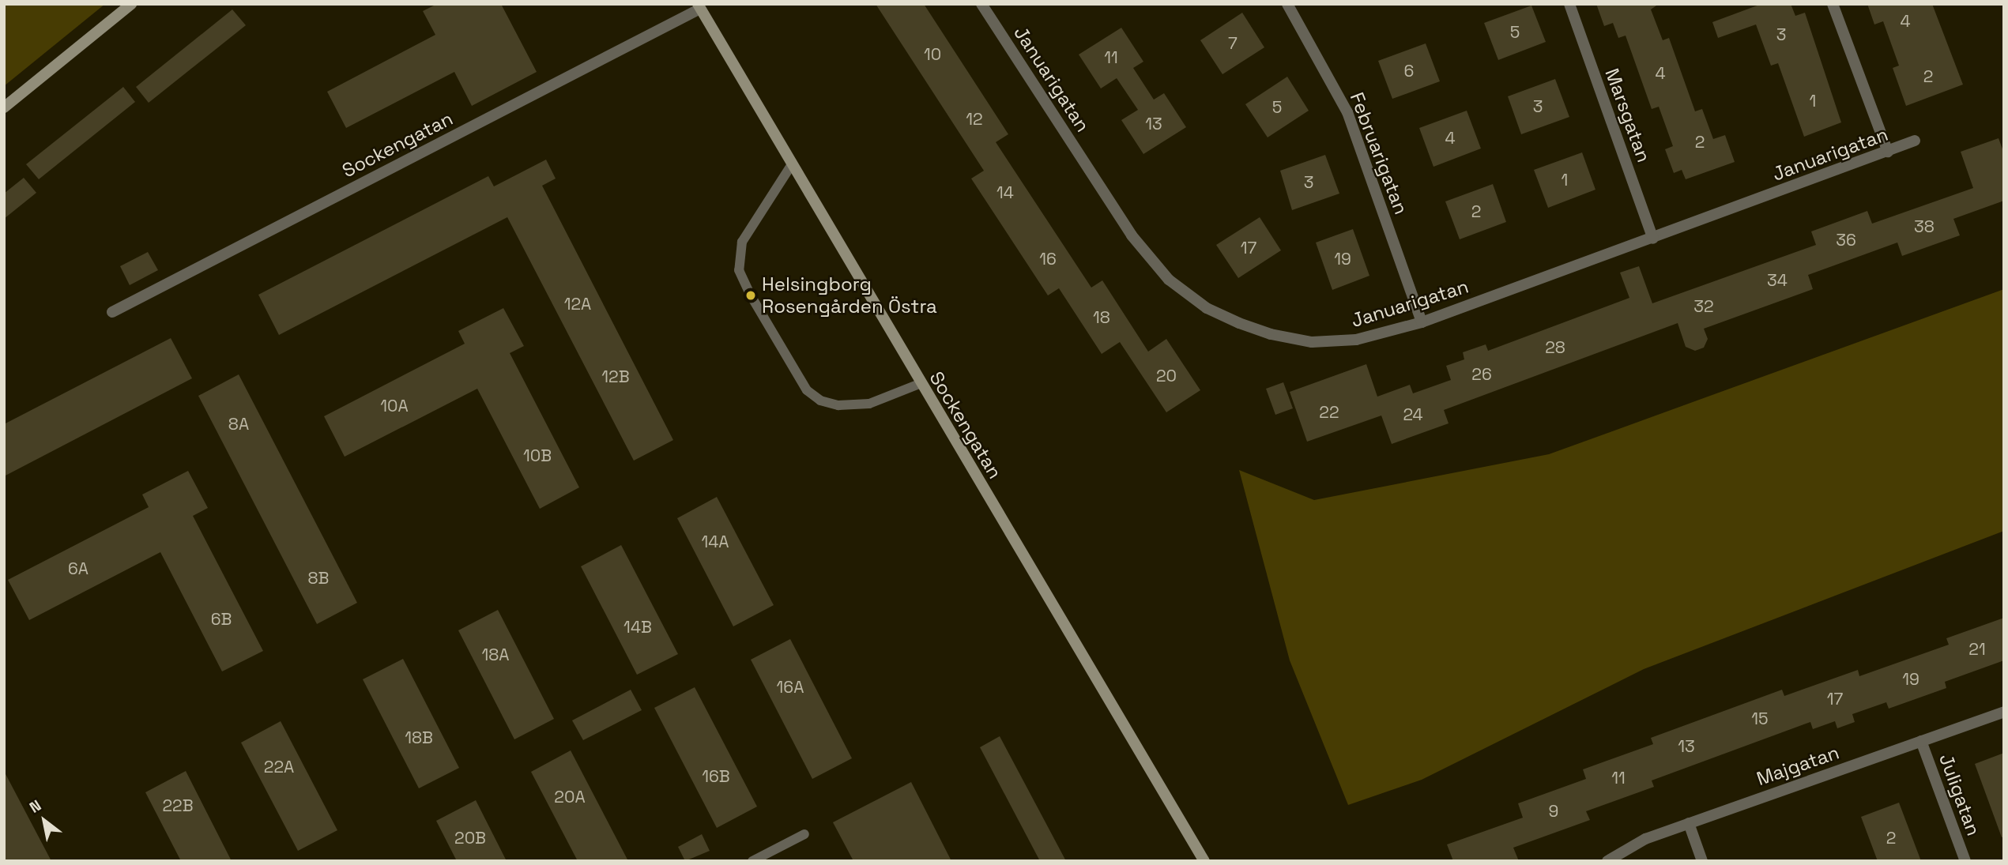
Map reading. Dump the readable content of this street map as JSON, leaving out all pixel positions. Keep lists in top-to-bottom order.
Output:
{
  "streets": {
    "street": [
      "Januarigatan",
      "Marsgatan",
      "Sockengatan",
      "Februarigatan",
      "Majgatan",
      "Juligatan"
    ]
  },
  "crossings": [
    ["Januarigatan", "Marsgatan"],
    ["Januarigatan", "Februarigatan"],
    ["Majgatan", "Juligatan"]
  ],
  "places": ["Helsingborg Rosengården Östra"],
  "house_numbers": [
    "4",
    "5",
    "3",
    "7",
    "10",
    "11",
    "6",
    "4",
    "2",
    "1",
    "3",
    "5",
    "12",
    "13",
    "4",
    "2",
    "1",
    "3",
    "14",
    "2",
    "38",
    "36",
    "17",
    "16",
    "19",
    "34",
    "12A",
    "32",
    "18",
    "28",
    "26",
    "20",
    "12B",
    "10A",
    "22",
    "24",
    "8A",
    "10B",
    "14A",
    "6A",
    "8B",
    "6B",
    "14B",
    "21",
    "18A",
    "19",
    "16A",
    "17",
    "15",
    "18B",
    "13",
    "22A",
    "16B",
    "11",
    "20A",
    "22B",
    "9",
    "20B",
    "2"
  ],
  "north": "top left"
}
